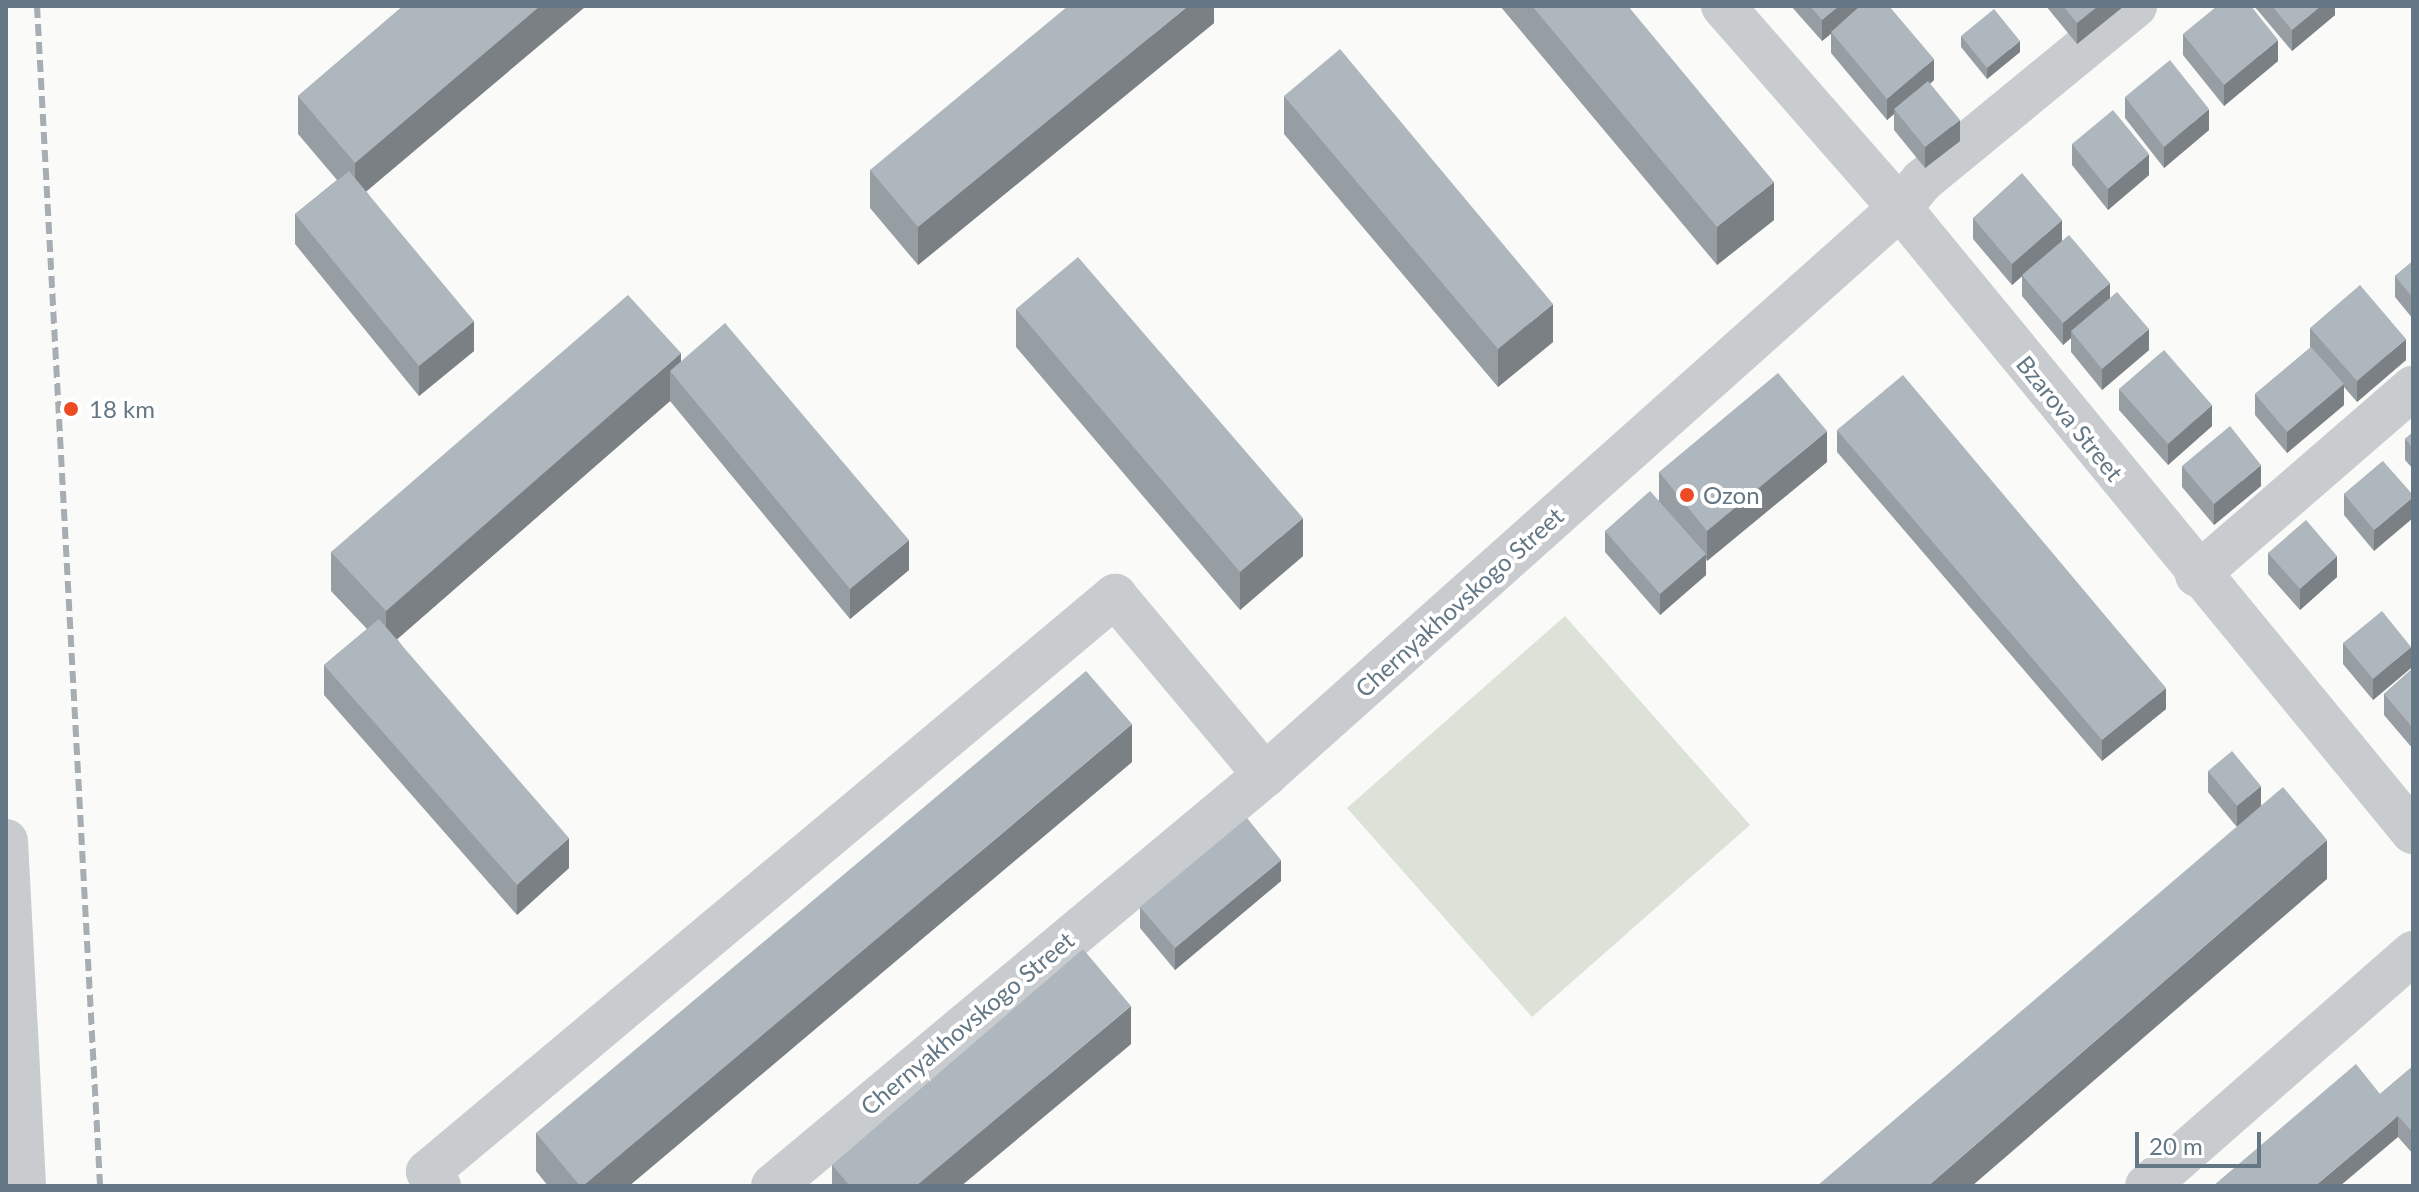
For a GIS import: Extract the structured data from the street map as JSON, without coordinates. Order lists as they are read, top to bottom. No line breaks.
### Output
{"streets":{"street":["Bzarova Street","Chernyakhovskogo Street"]},"crossings":[["Bzarova Street","Chernyakhovskogo Street"]],"places":["18 km","Ozon"],"scale_bar":"20 m"}
